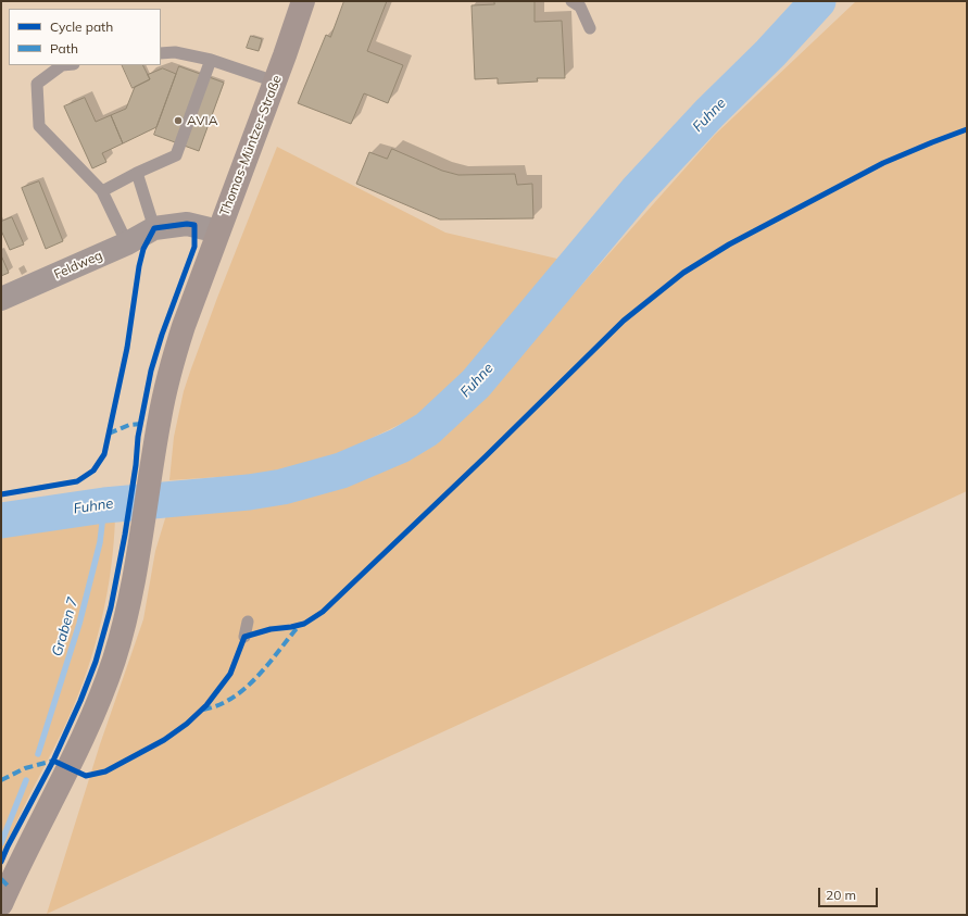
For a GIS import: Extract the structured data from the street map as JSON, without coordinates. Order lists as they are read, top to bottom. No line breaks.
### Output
{"streets":{"main road":["Thomas-Müntzer-Straße"],"street":["Feldweg"]},"water":["Fuhne","Graben 7"],"places":["AVIA"],"legend":["Cycle path","Path"],"scale_bar":"20 m"}
